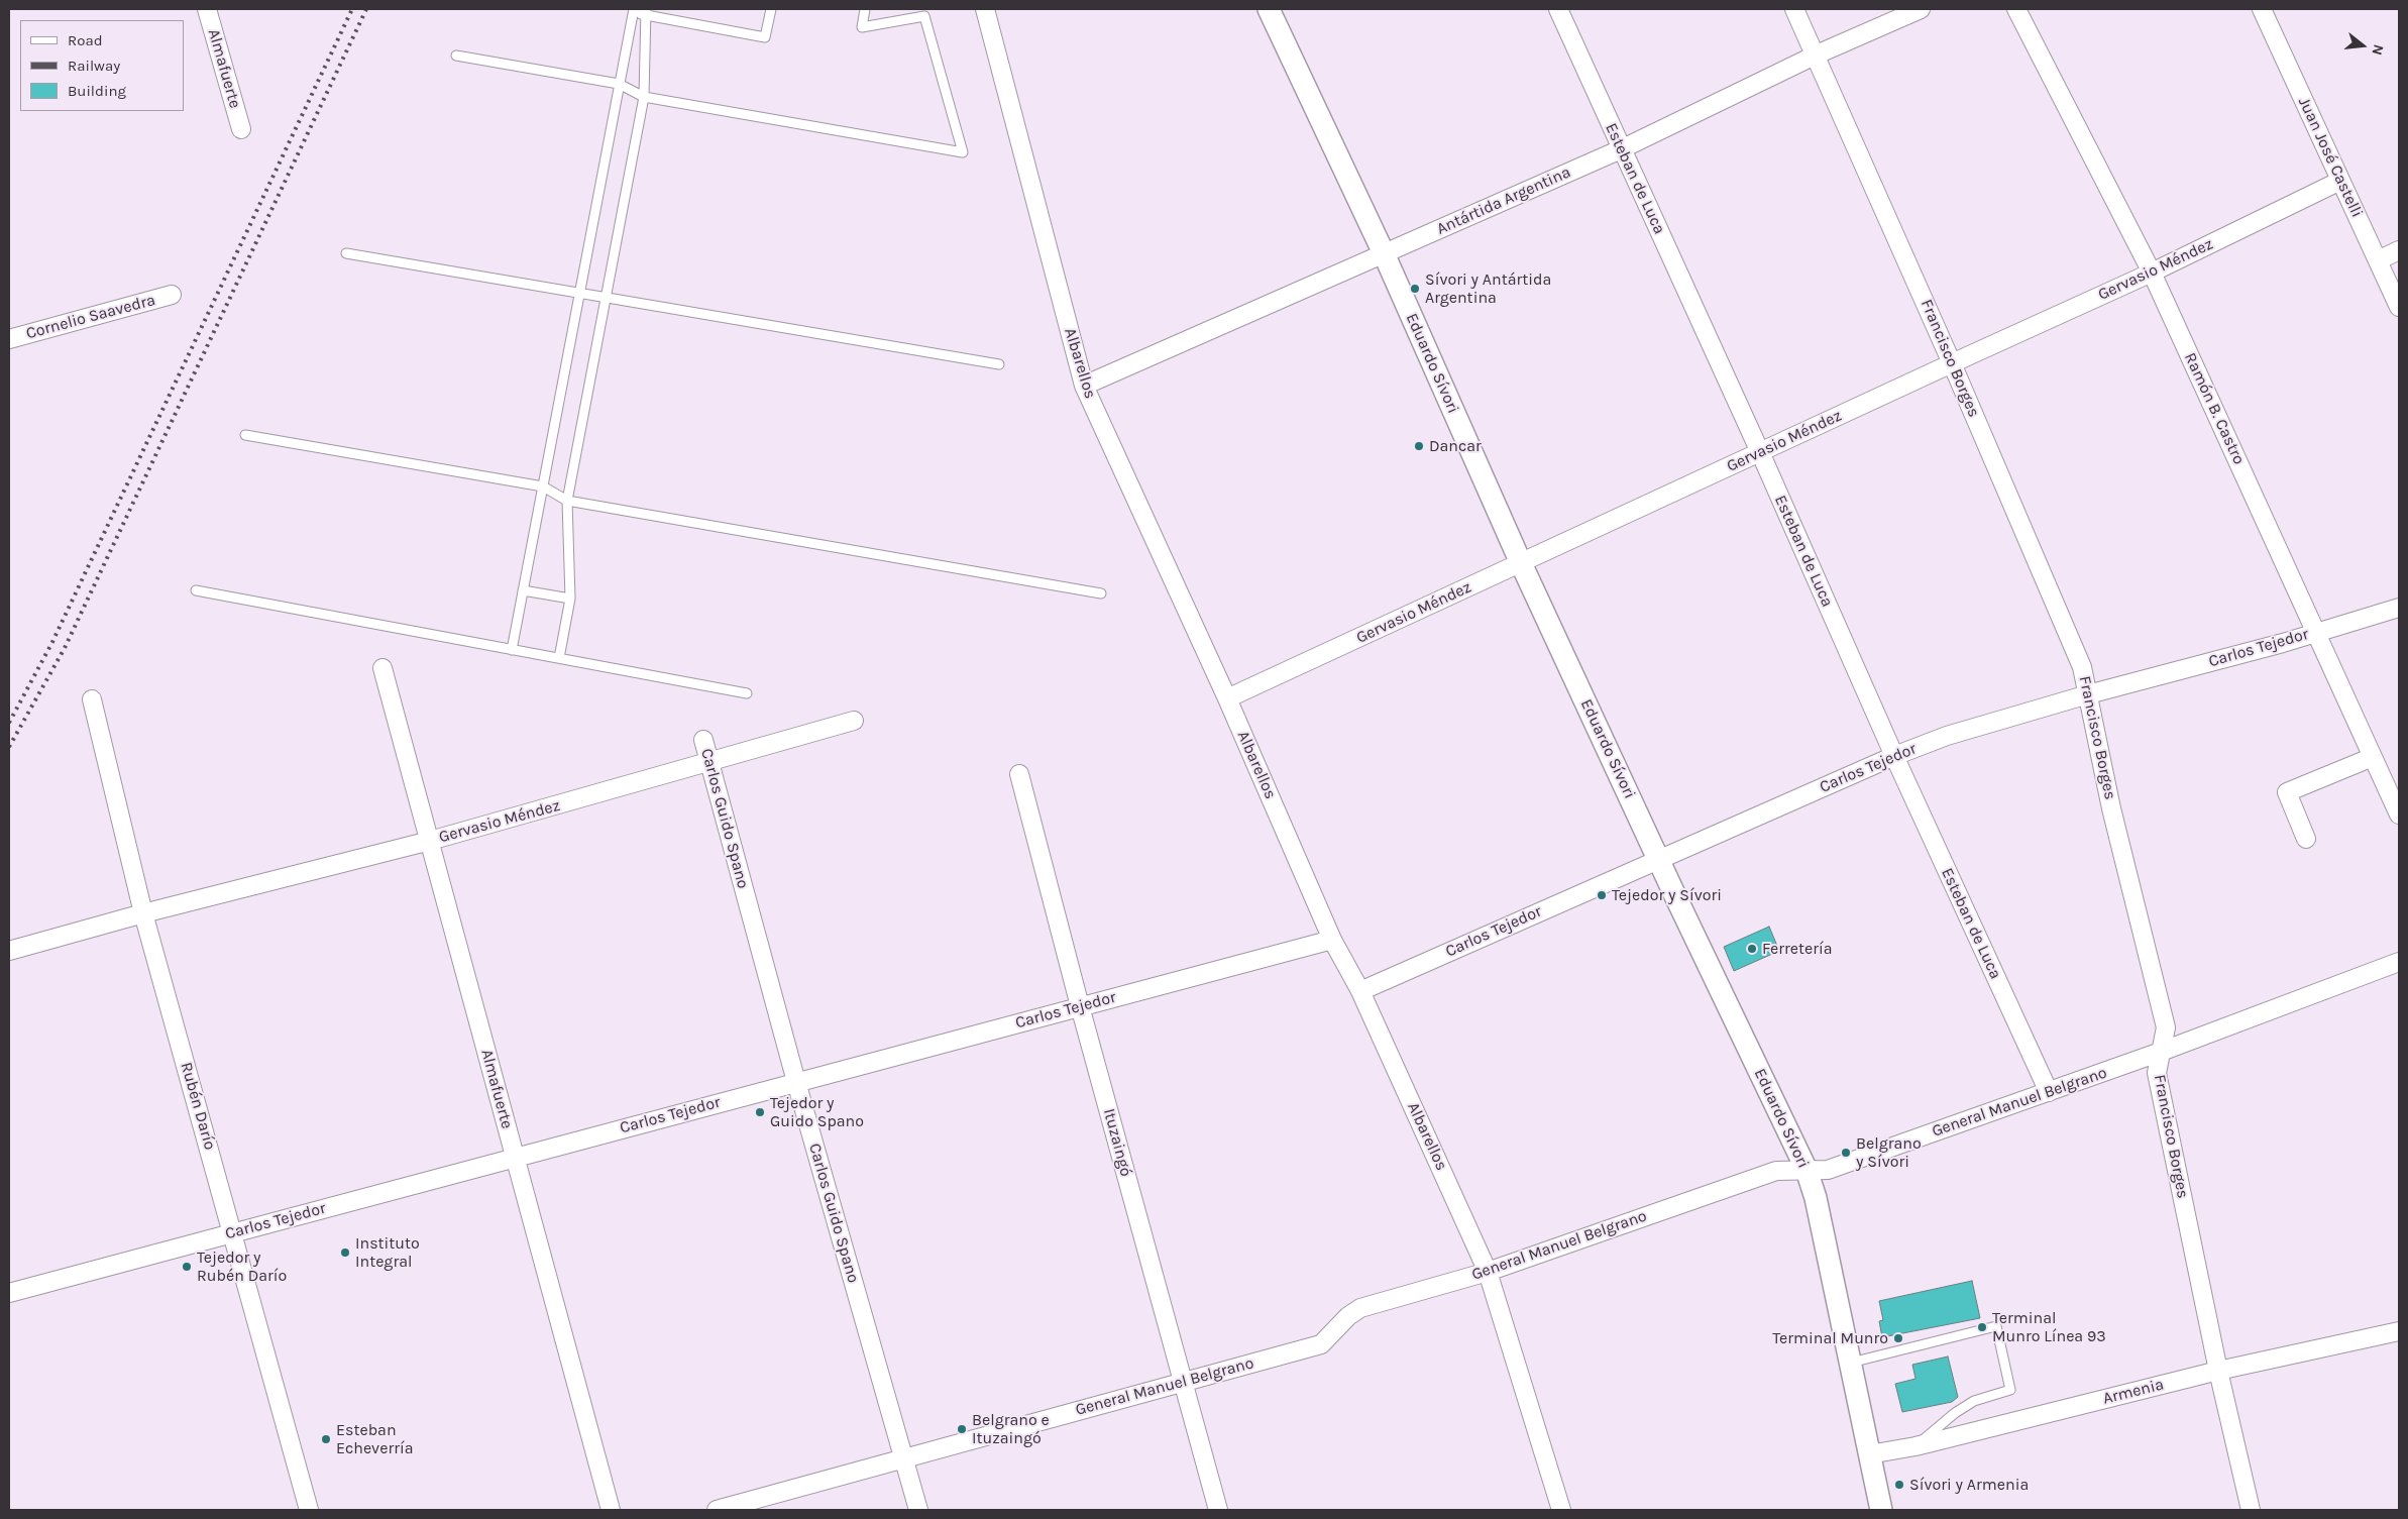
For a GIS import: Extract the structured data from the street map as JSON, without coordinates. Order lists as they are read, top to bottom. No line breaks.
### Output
{"streets":{"street":["Almafuerte","Juan José Castelli","Esteban de Luca","Antártida Argentina","Gervasio Méndez","Cornelio Saavedra","Francisco Borges","Albarellos","Eduardo Sívori","Ramón B. Castro","Carlos Tejedor","Carlos Guido Spano","General Manuel Belgrano","Rubén Darío","Ituzaingó","Armenia"]},"crossings":[["Almafuerte","Gervasio Méndez"],["Almafuerte","Carlos Tejedor"],["Juan José Castelli","Gervasio Méndez"],["Esteban de Luca","Antártida Argentina"],["Esteban de Luca","Gervasio Méndez"],["Esteban de Luca","Carlos Tejedor"],["Esteban de Luca","General Manuel Belgrano"],["Antártida Argentina","Francisco Borges"],["Antártida Argentina","Albarellos"],["Antártida Argentina","Eduardo Sívori"],["Gervasio Méndez","Francisco Borges"],["Gervasio Méndez","Albarellos"],["Gervasio Méndez","Eduardo Sívori"],["Gervasio Méndez","Ramón B. Castro"],["Gervasio Méndez","Carlos Guido Spano"],["Gervasio Méndez","Rubén Darío"],["Francisco Borges","Carlos Tejedor"],["Francisco Borges","General Manuel Belgrano"],["Francisco Borges","Armenia"],["Albarellos","Carlos Tejedor"],["Albarellos","General Manuel Belgrano"],["Eduardo Sívori","Carlos Tejedor"],["Eduardo Sívori","General Manuel Belgrano"],["Eduardo Sívori","Armenia"],["Ramón B. Castro","Carlos Tejedor"],["Carlos Tejedor","Carlos Guido Spano"],["Carlos Tejedor","Rubén Darío"],["Carlos Tejedor","Ituzaingó"],["Carlos Guido Spano","General Manuel Belgrano"],["General Manuel Belgrano","Ituzaingó"]],"places":["Sívori y Antártida Argentina","Dancar","Tejedor y Sívori","Ferretería","Tejedor y Guido Spano","Belgrano y Sívori","Instituto Integral","Tejedor y Rubén Darío","Terminal Munro Línea 93","Terminal Munro","Belgrano e Ituzaingó","Esteban Echeverría","Sívori y Armenia"],"legend":["Road","Railway","Building"],"north":"right"}
